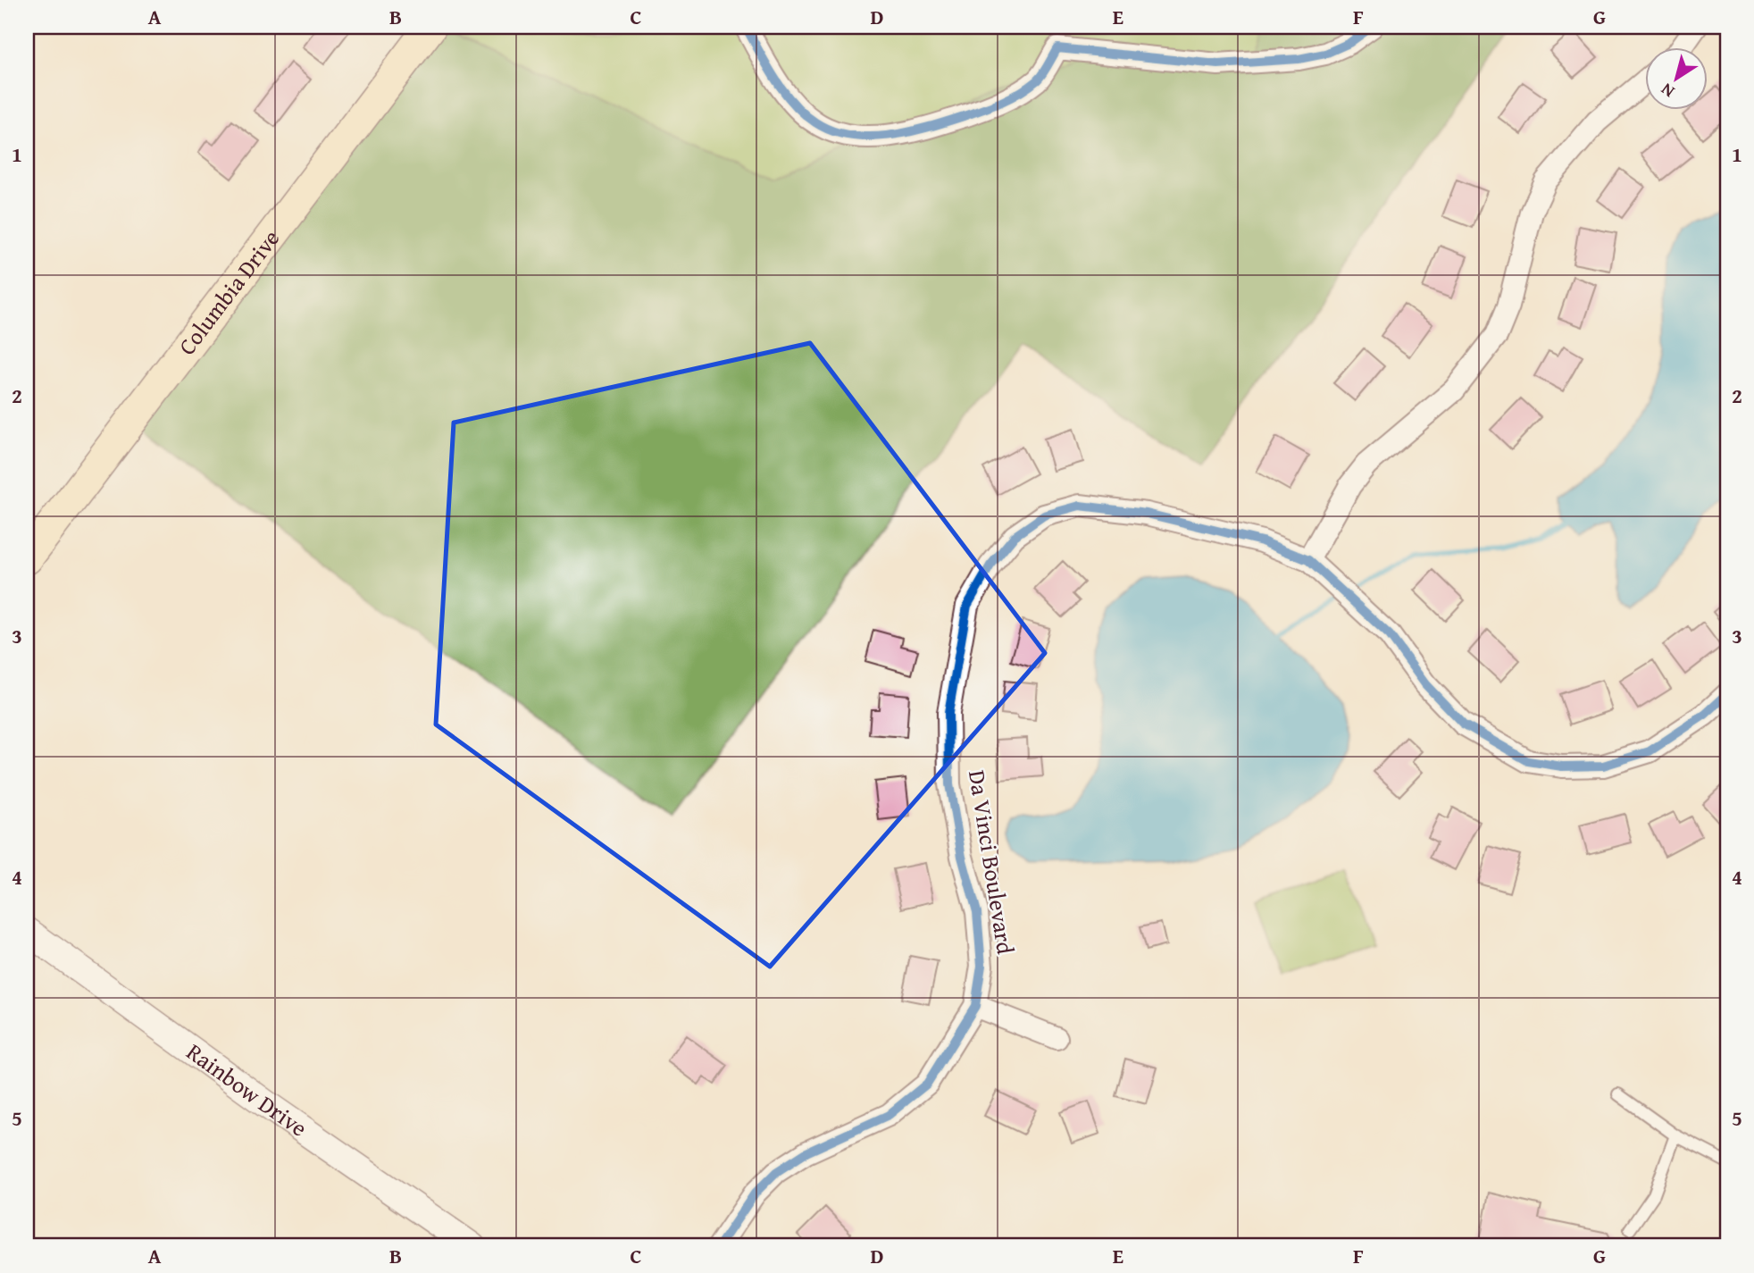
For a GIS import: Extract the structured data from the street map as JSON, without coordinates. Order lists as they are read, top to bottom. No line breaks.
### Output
{"streets":{"main road":["Columbia Drive"],"street":["Da Vinci Boulevard","Rainbow Drive"]},"north":"bottom left","grid":{"columns":["A","B","C","D","E","F","G"],"rows":["1","2","3","4","5"]}}
